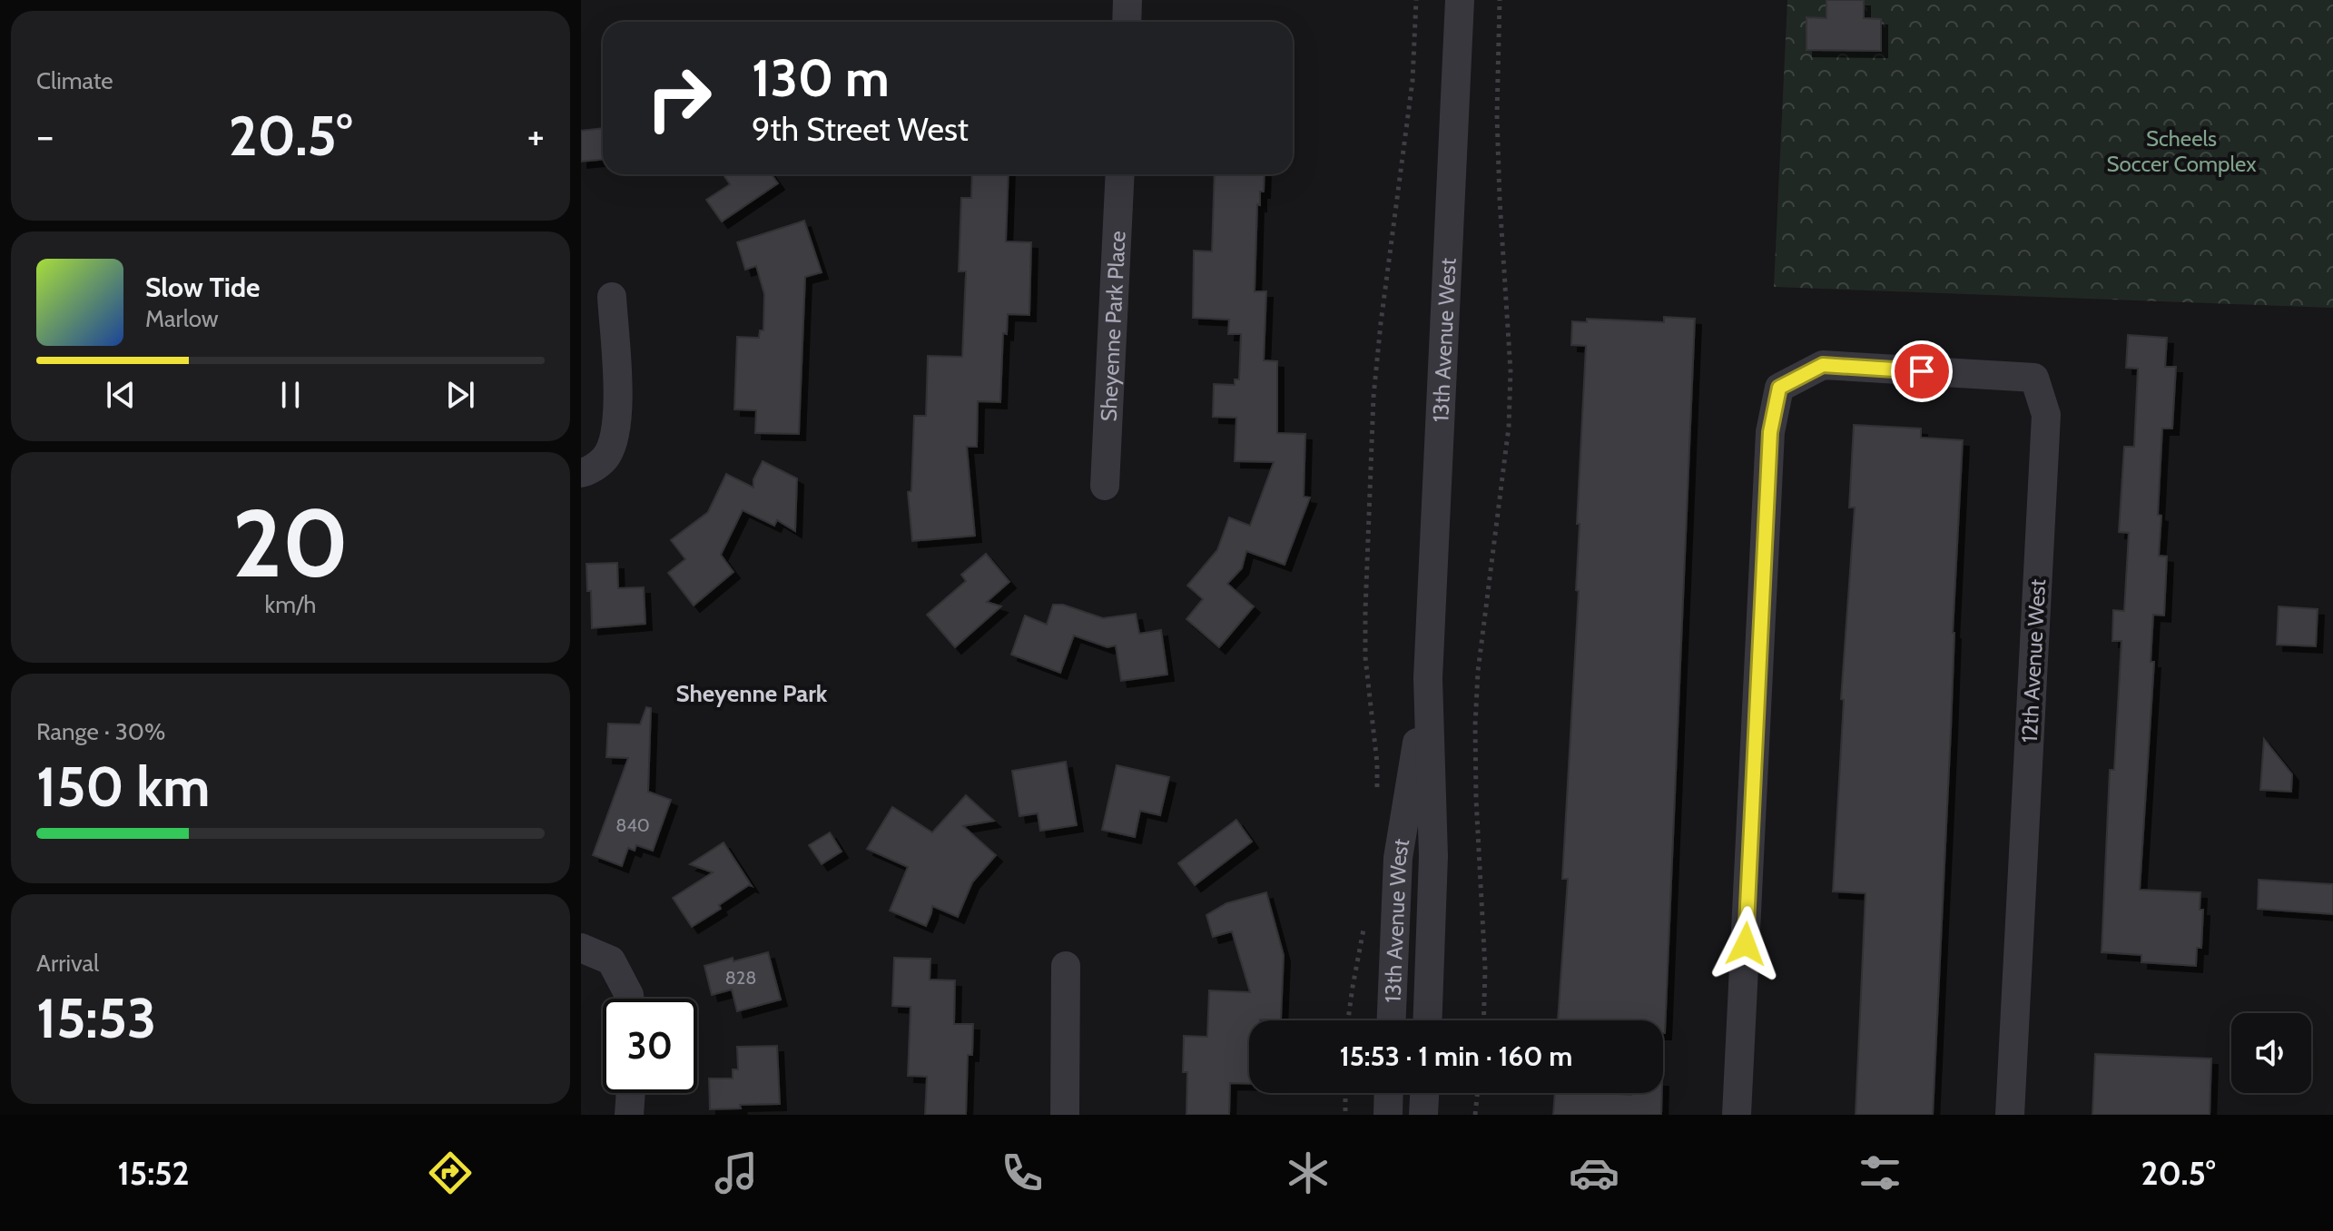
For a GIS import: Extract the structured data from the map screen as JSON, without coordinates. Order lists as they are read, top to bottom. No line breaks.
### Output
{"streets":{"street":["Sheyenne Park Place","13th Avenue West","12th Avenue West"]},"districts":["Sheyenne Park"],"parks":["Scheels Soccer Complex"],"house_numbers":["840","828"],"page":{"tile":["Climate",["20","km/h"],["Range · 30%","150 km"],["Arrival","15:53"]],"turn":["130 m","9th Street West"],"heat":["−","20.5°","+"],"song":["Slow Tide","Marlow"],"limit":"30","trip":"15:53 · 1 min · 160 m","tabs":["15:52","20.5°"]}}
